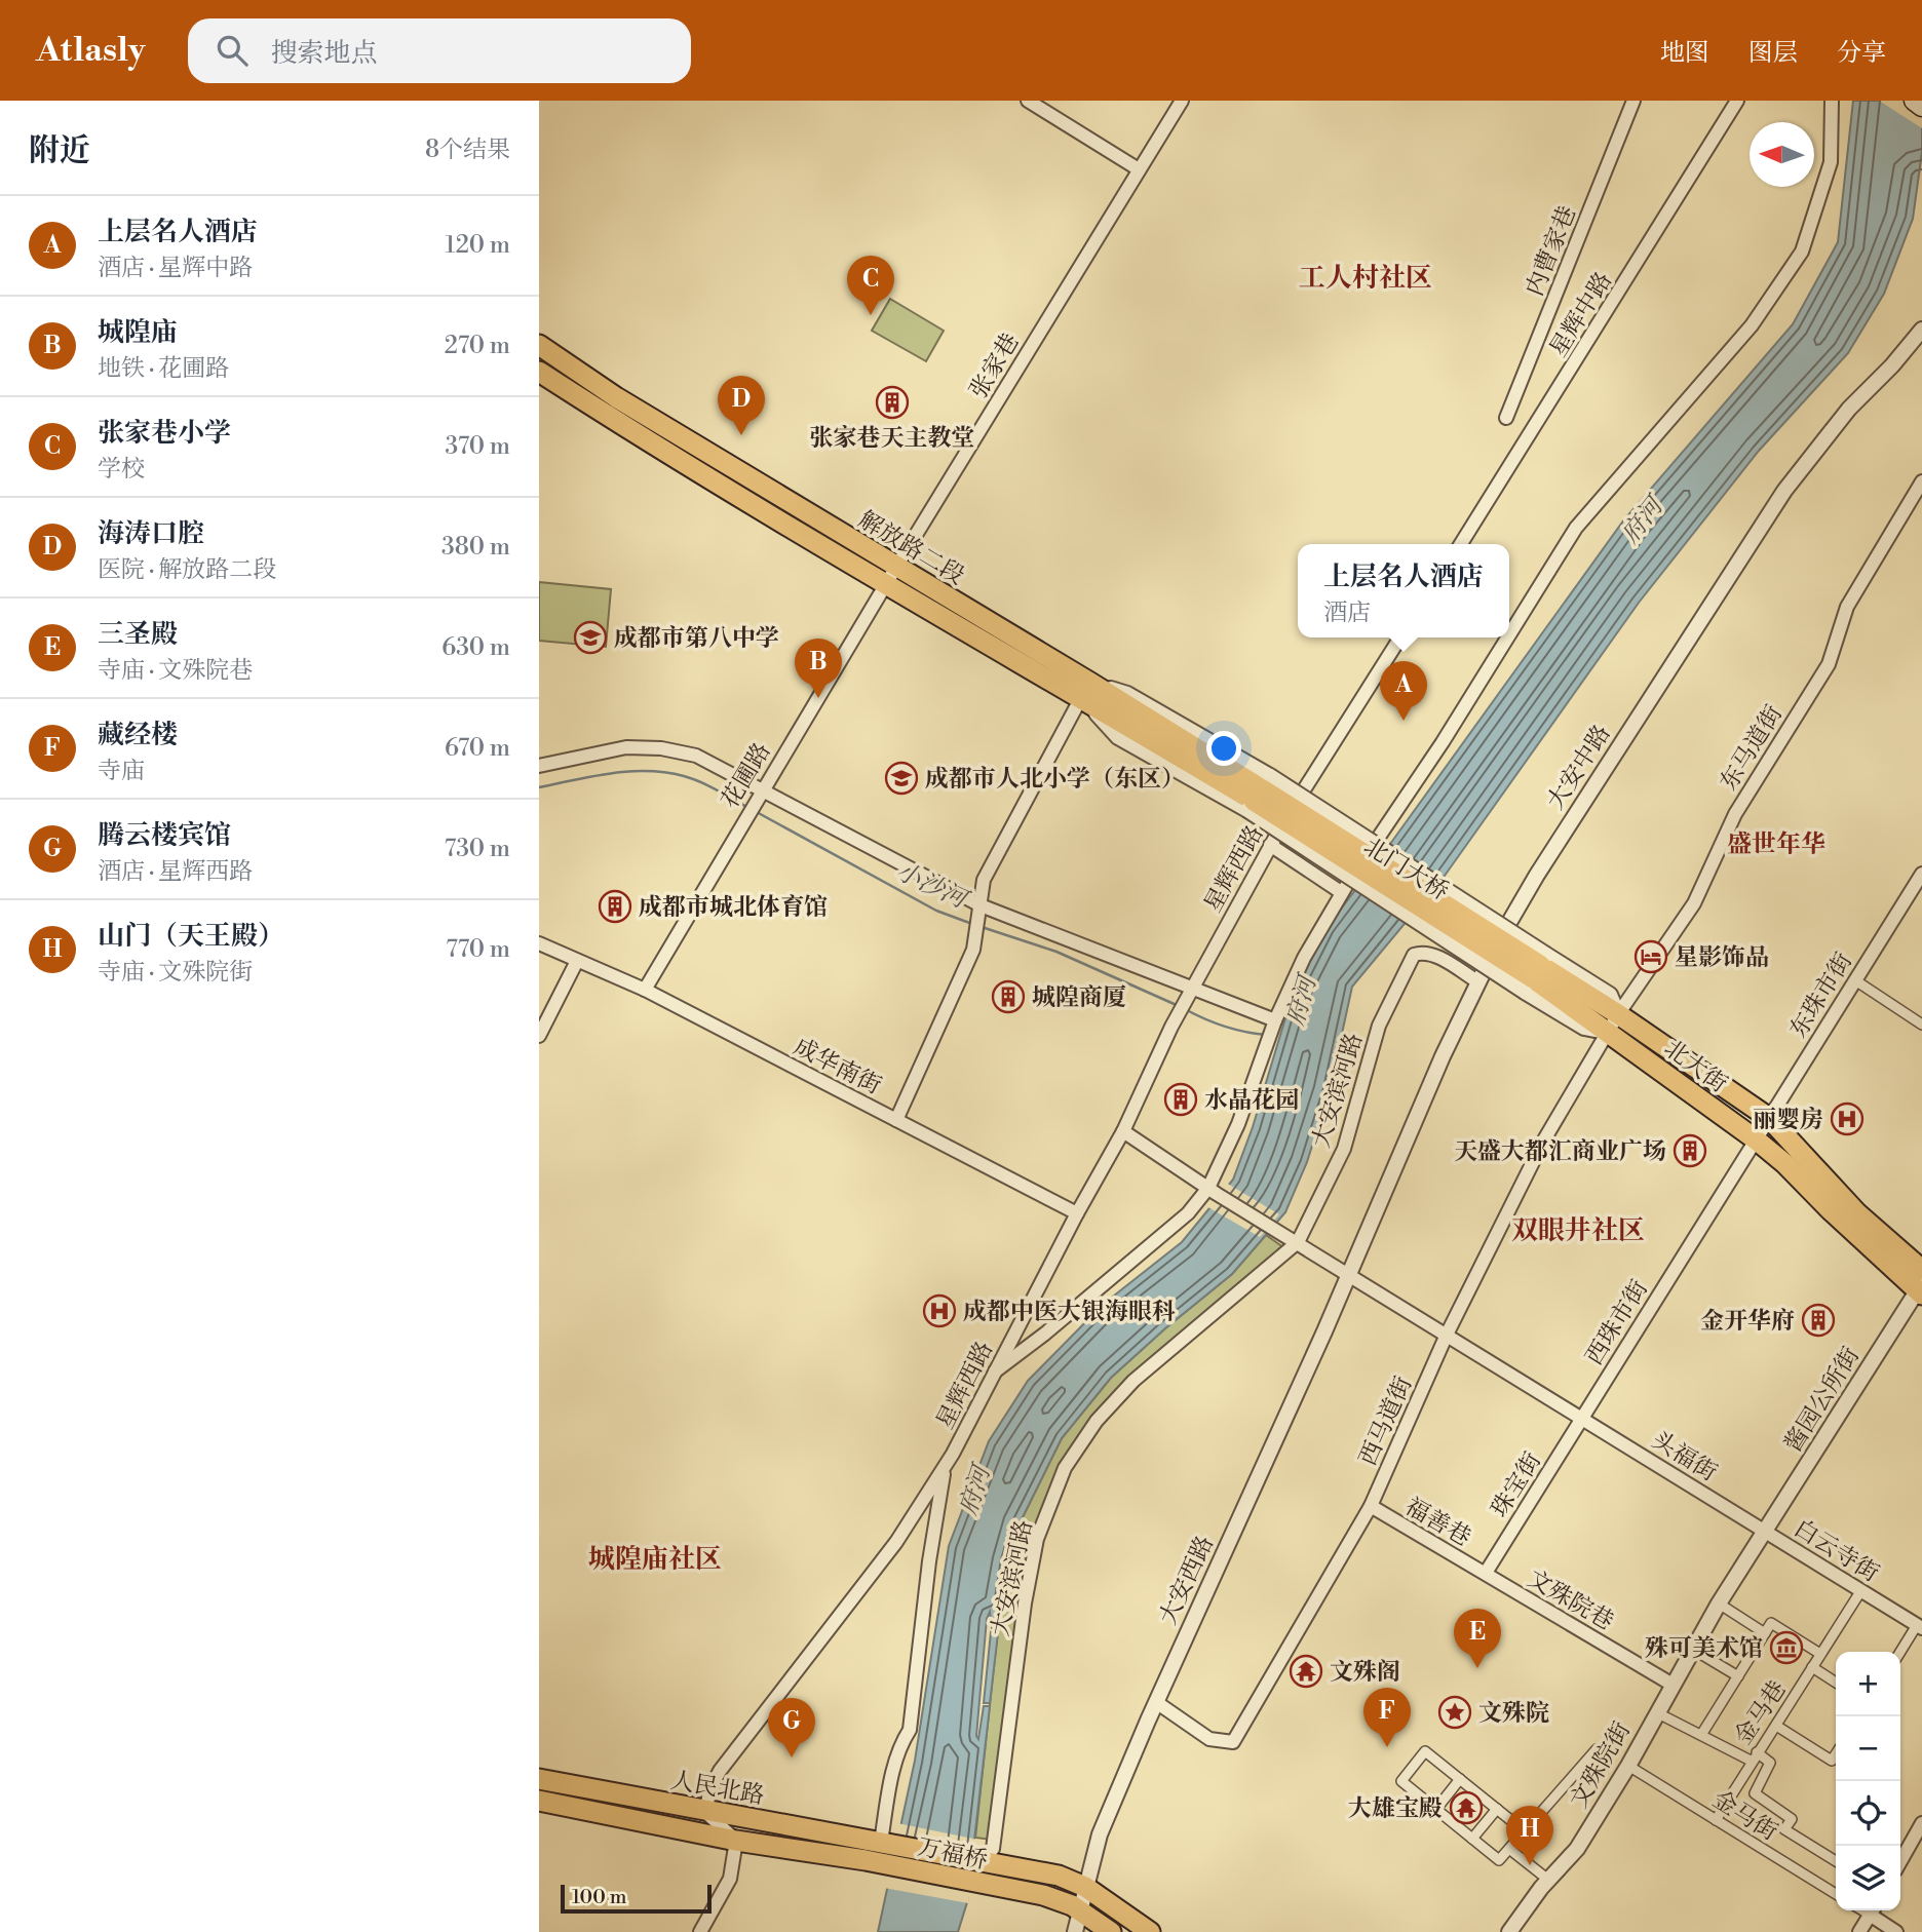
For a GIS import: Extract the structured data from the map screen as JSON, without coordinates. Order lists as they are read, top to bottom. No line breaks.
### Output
{"streets":{"main road":["解放路二段","北门大桥","北大街","人民北路","万福桥"],"street":["内曹家巷","星辉中路","张家巷","东马道街","大安中路","花圃路","星辉西路","东珠市街","成华南街","大安滨河路","西珠市街","酱园公所街","西马道街","头福街","珠宝街","福善巷","白云寺街","大安西路","文殊院巷","金马巷","文殊院街","金马街"]},"crossings":[["张家巷","解放路二段"],["张家巷","花圃路"],["解放路二段","花圃路"],["解放路二段","北门大桥"],["东马道街","北大街"],["东马道街","西马道街"],["大安中路","大安滨河路"],["大安中路","头福街"],["大安中路","大安西路"],["花圃路","成华南街"],["星辉西路","成华南街"],["星辉西路","头福街"],["星辉西路","人民北路"],["北门大桥","北大街"],["东珠市街","北大街"],["东珠市街","西珠市街"],["北大街","西珠市街"],["北大街","酱园公所街"],["北大街","西马道街"],["大安滨河路","头福街"],["西珠市街","头福街"],["西珠市街","珠宝街"],["酱园公所街","头福街"],["酱园公所街","白云寺街"],["酱园公所街","文殊院街"],["西马道街","头福街"],["西马道街","福善巷"],["西马道街","大安西路"],["头福街","珠宝街"],["头福街","白云寺街"],["头福街","大安西路"],["珠宝街","福善巷"],["珠宝街","文殊院巷"],["福善巷","文殊院巷"],["白云寺街","金马巷"],["大安西路","万福桥"],["文殊院巷","文殊院街"],["金马巷","金马街"],["文殊院街","金马街"],["人民北路","万福桥"]],"districts":["工人村社区","盛世年华","双眼井社区","城隍庙社区"],"water":["府河","小沙河"],"places":{"building":["张家巷天主教堂","成都市城北体育馆","城隍商厦","水晶花园","天盛大都汇商业广场","金开华府"],"school or university":["成都市第八中学","成都市人北小学（东区）"],"hotel":["星影饰品"],"hospital":["丽婴房","成都中医大银海眼科"],"museum":["殊可美术馆"],"temple":["文殊阁","大雄宝殿"],"place":["文殊院"]},"scale_bar":"100 m","north":"left","page":{"header":"Atlasly","search":"搜索地点","nav":["地图","图层","分享"],"heading":["附近","8个结果"],"list":[{"mark":"A","name":"上层名人酒店","note":"酒店 · 星辉中路","value":"120 m"},{"mark":"B","name":"城隍庙","note":"地铁 · 花圃路","value":"270 m"},{"mark":"C","name":"张家巷小学","note":"学校","value":"370 m"},{"mark":"D","name":"海涛口腔","note":"医院 · 解放路二段","value":"380 m"},{"mark":"E","name":"三圣殿","note":"寺庙 · 文殊院巷","value":"630 m"},{"mark":"F","name":"藏经楼","note":"寺庙","value":"670 m"},{"mark":"G","name":"腾云楼宾馆","note":"酒店 · 星辉西路","value":"730 m"},{"mark":"H","name":"山门（天王殿）","note":"寺庙 · 文殊院街","value":"770 m"}],"pins":["C","D","B","A","E","F","G","H"],"popup":["上层名人酒店","酒店"],"map_buttons":["+","−"],"scale":"100 m"}}
